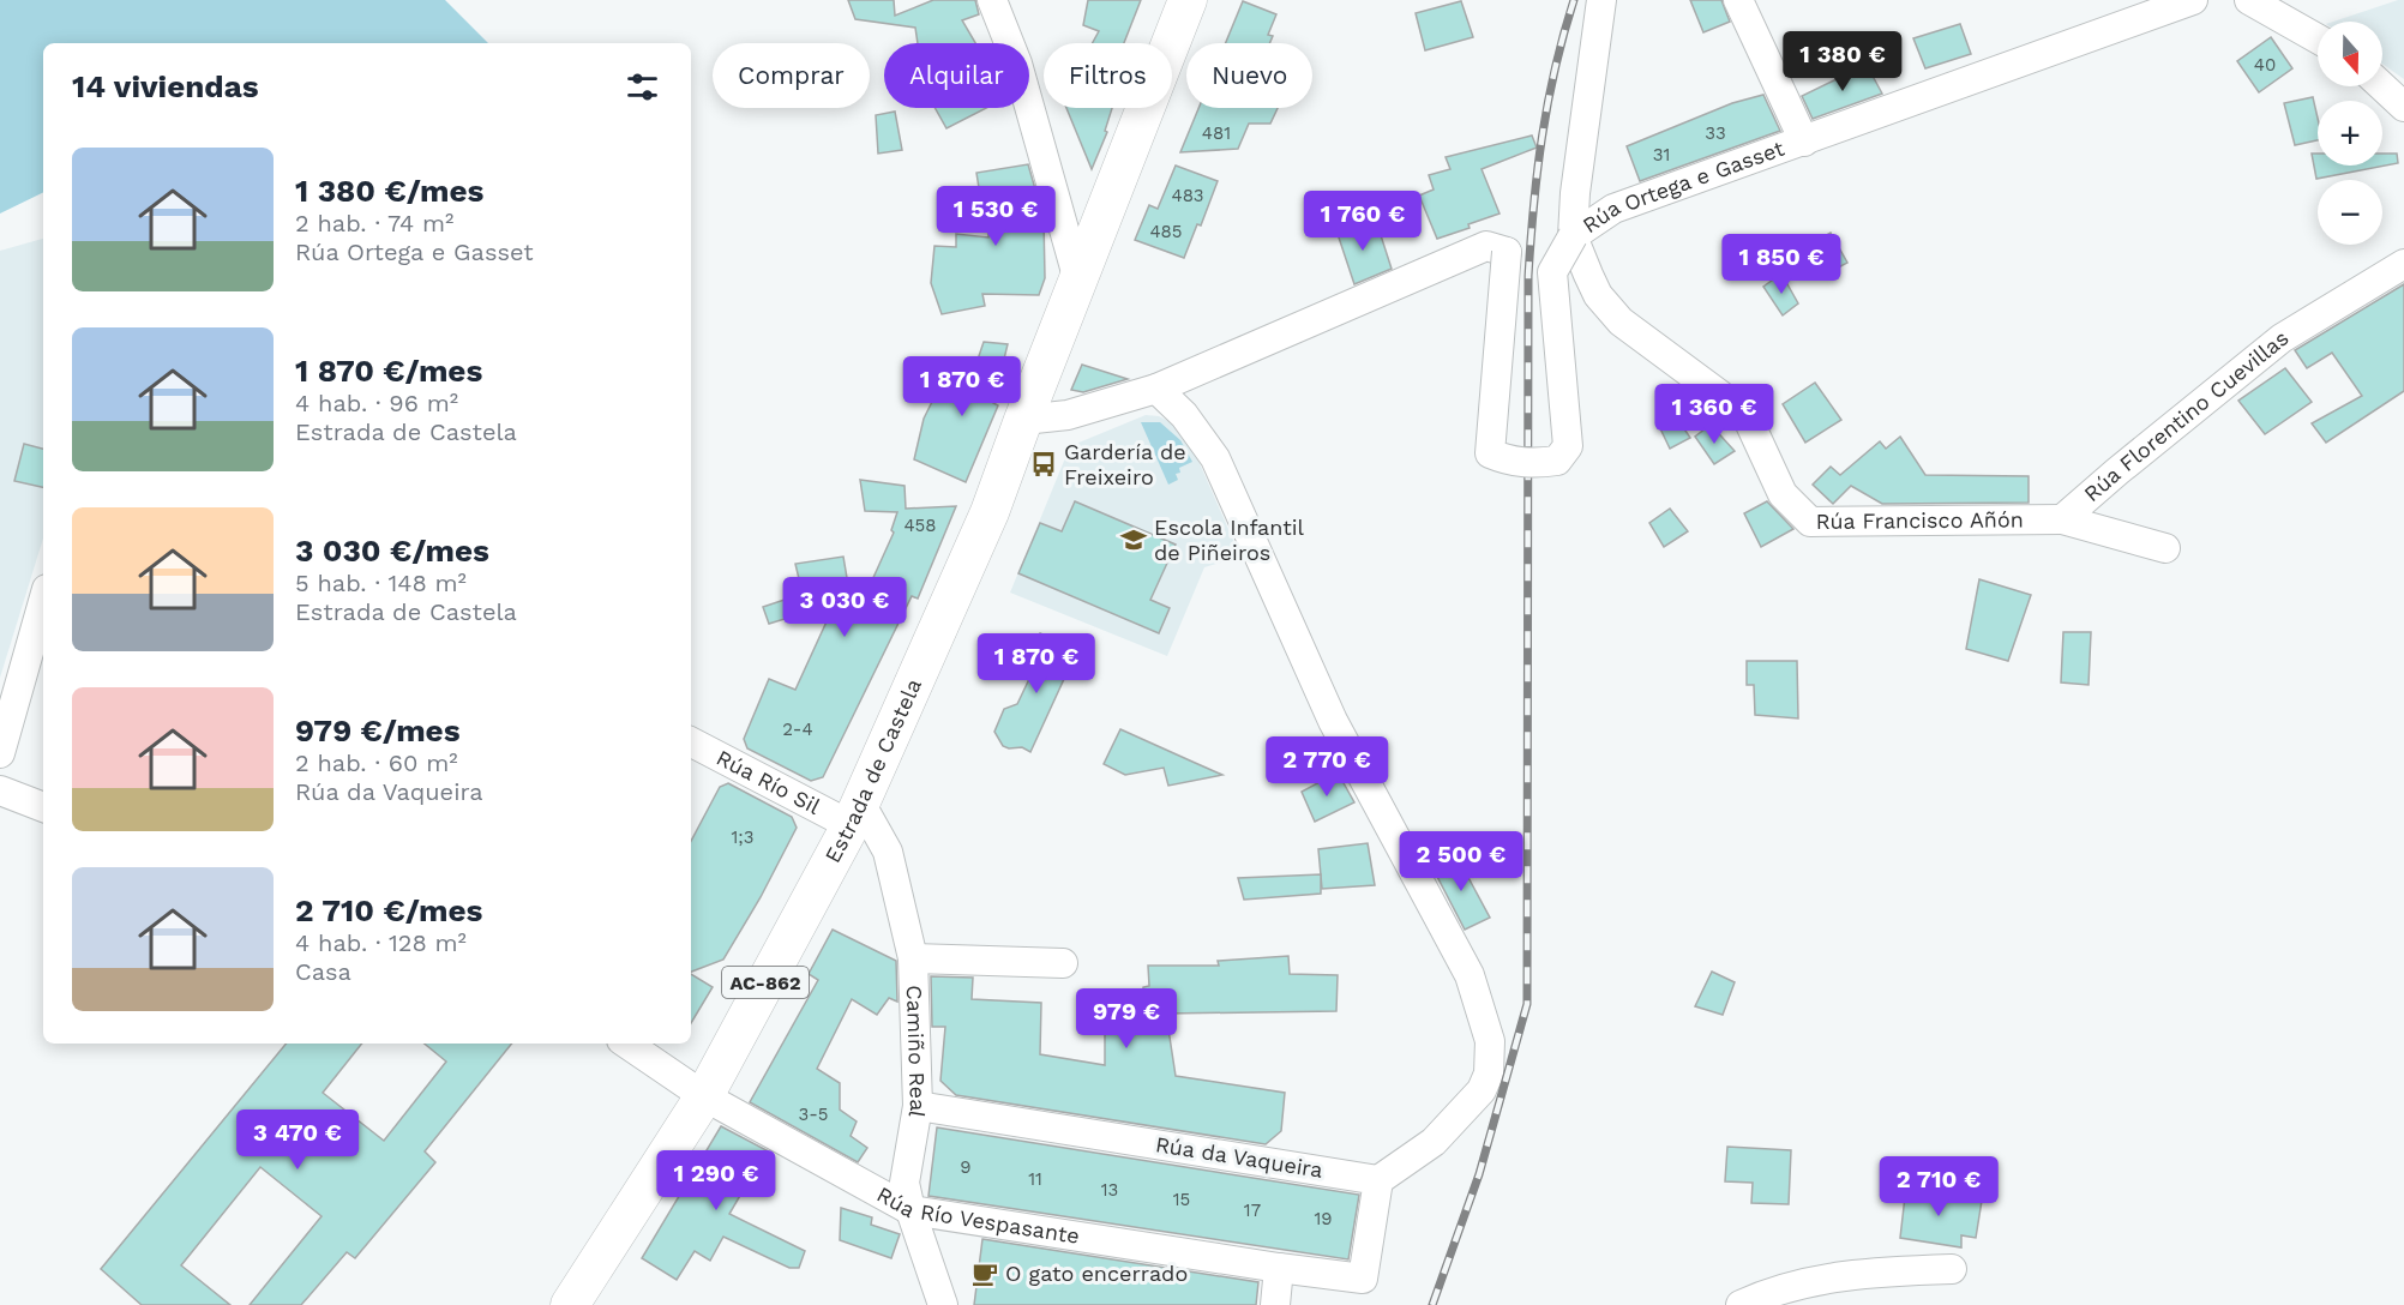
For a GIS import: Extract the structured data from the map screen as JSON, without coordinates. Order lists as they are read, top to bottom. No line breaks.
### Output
{"streets":{"main road":["Estrada de Castela","AC-862"],"street":["Rúa Ortega e Gasset","Rúa Florentino Cuevillas","Rúa Francisco Añón","Rúa Río Sil","Camiño Real","Rúa da Vaqueira","Rúa Río Vespasante"]},"crossings":[["Rúa Ortega e Gasset","Rúa Francisco Añón"],["Rúa Ortega e Gasset","Estrada de Castela"],["Rúa Florentino Cuevillas","Rúa Francisco Añón"],["Estrada de Castela","Rúa Río Sil"],["Estrada de Castela","Camiño Real"],["Estrada de Castela","Rúa Río Vespasante"],["Rúa Río Sil","Camiño Real"],["Camiño Real","Rúa da Vaqueira"],["Camiño Real","Rúa Río Vespasante"]],"places":{"bus stop":["Gardería de Freixeiro"],"school or university":["Escola Infantil de Piñeiros"],"cafe":["O gato encerrado"]},"house_numbers":["40","481","33","31","483","485","458","2-4","1;3","3-5","9","11","13","15","17","19"],"north":"bottom","page":{"map_buttons":["+","−"],"price":["1 380 €","1 530 €","1 760 €","1 850 €","1 870 €","1 360 €","3 030 €","1 870 €","2 770 €","2 500 €","979 €","3 470 €","1 290 €","2 710 €"],"chip":["Comprar","Alquilar","Filtros","Nuevo"],"heading":"14 viviendas","list":[{"name":"1 380 €/mes","note":"2 hab. · 74 m² · Rúa Ortega e Gasset"},{"name":"1 870 €/mes","note":"4 hab. · 96 m² · Estrada de Castela"},{"name":"3 030 €/mes","note":"5 hab. · 148 m² · Estrada de Castela"},{"name":"979 €/mes","note":"2 hab. · 60 m² · Rúa da Vaqueira"},{"name":"2 710 €/mes","note":"4 hab. · 128 m² · Casa"}]}}
